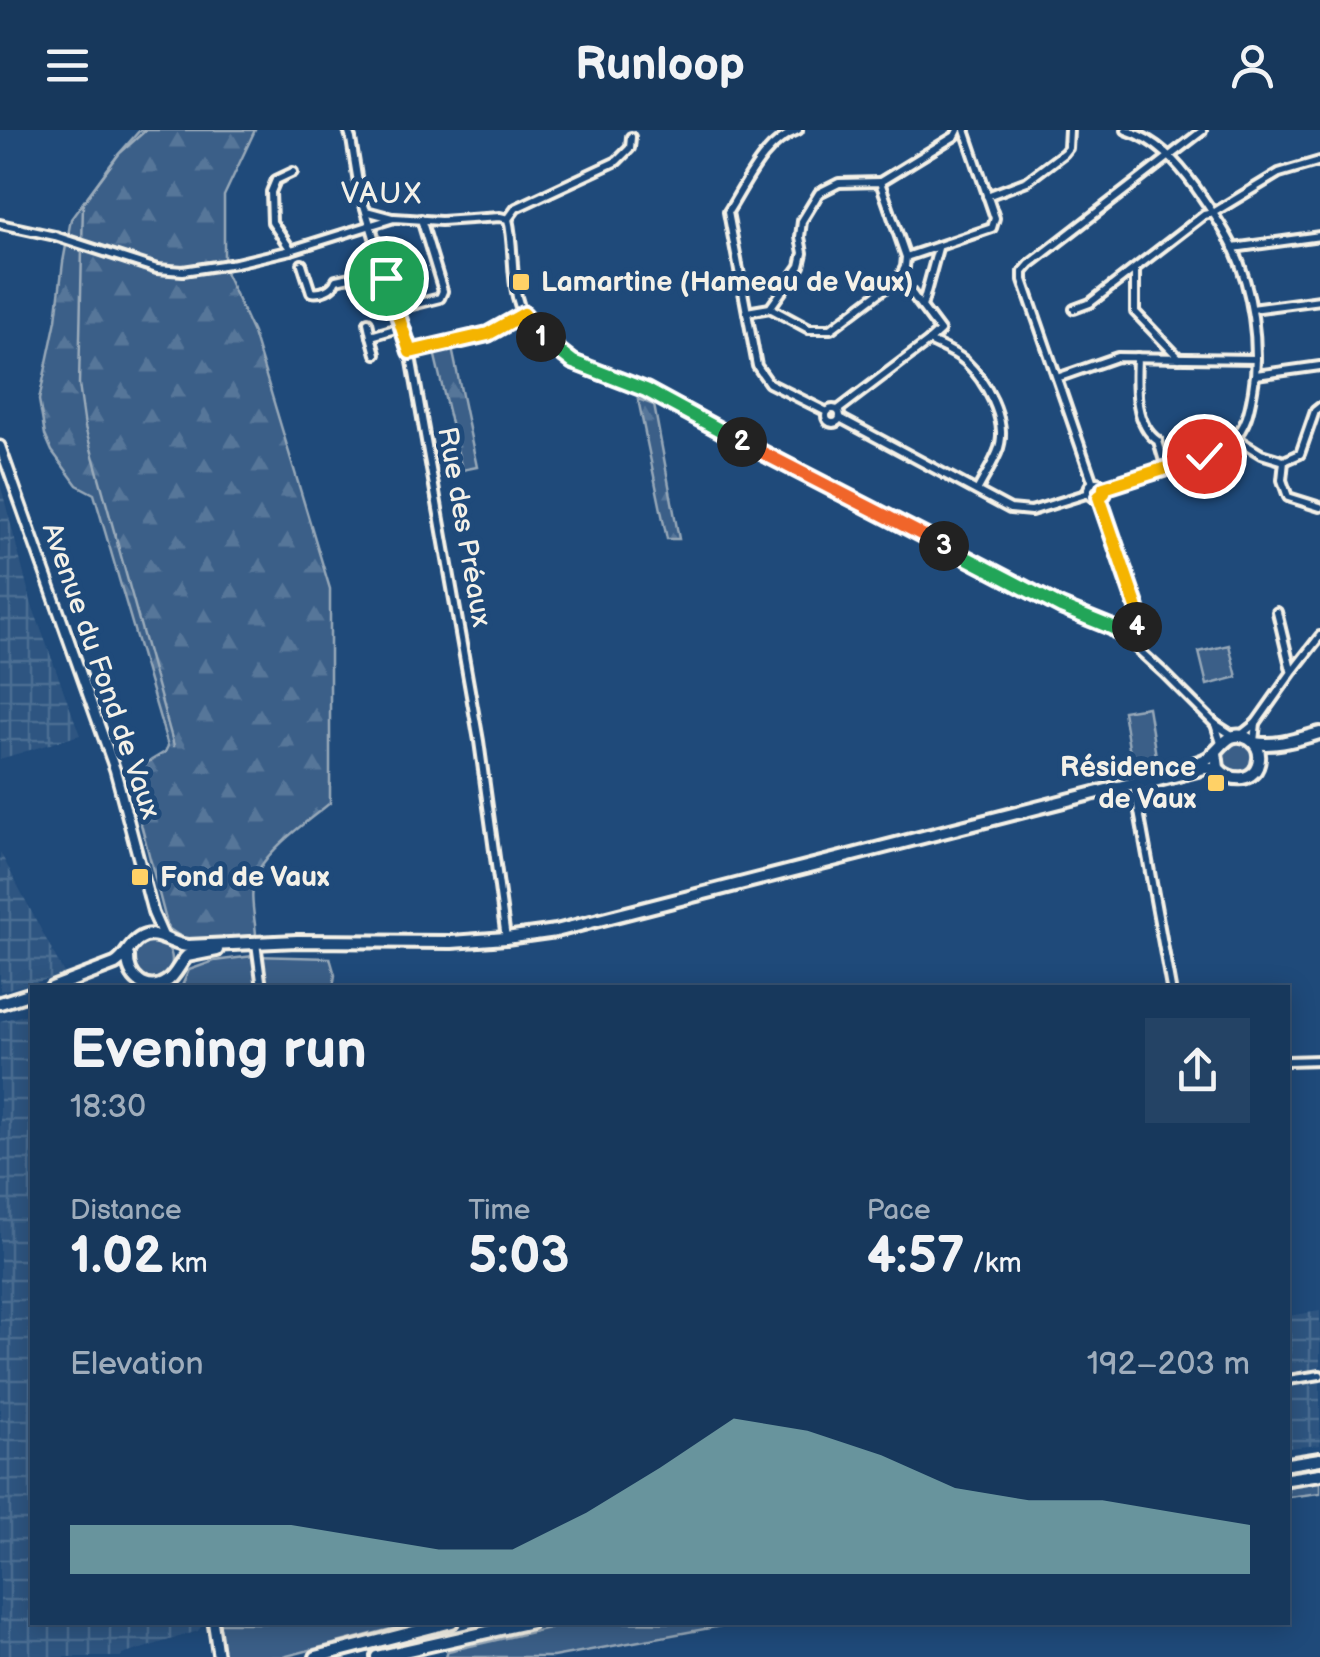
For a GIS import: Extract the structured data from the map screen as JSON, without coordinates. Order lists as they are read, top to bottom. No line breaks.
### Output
{"streets":{"street":["Rue des Préaux","Avenue du Fond de Vaux"]},"districts":["VAUX"],"places":{"transit":["Lamartine (Hameau de Vaux)","Résidence de Vaux","Fond de Vaux"]},"page":{"header":"Runloop","pins":["1","2","3","4"],"heading":["Evening run","18:30"],"stats":[["Distance","1.02 km"],["Time","5:03"],["Pace","4:57 /km"]],"chart":["Elevation","192–203 m"]}}
